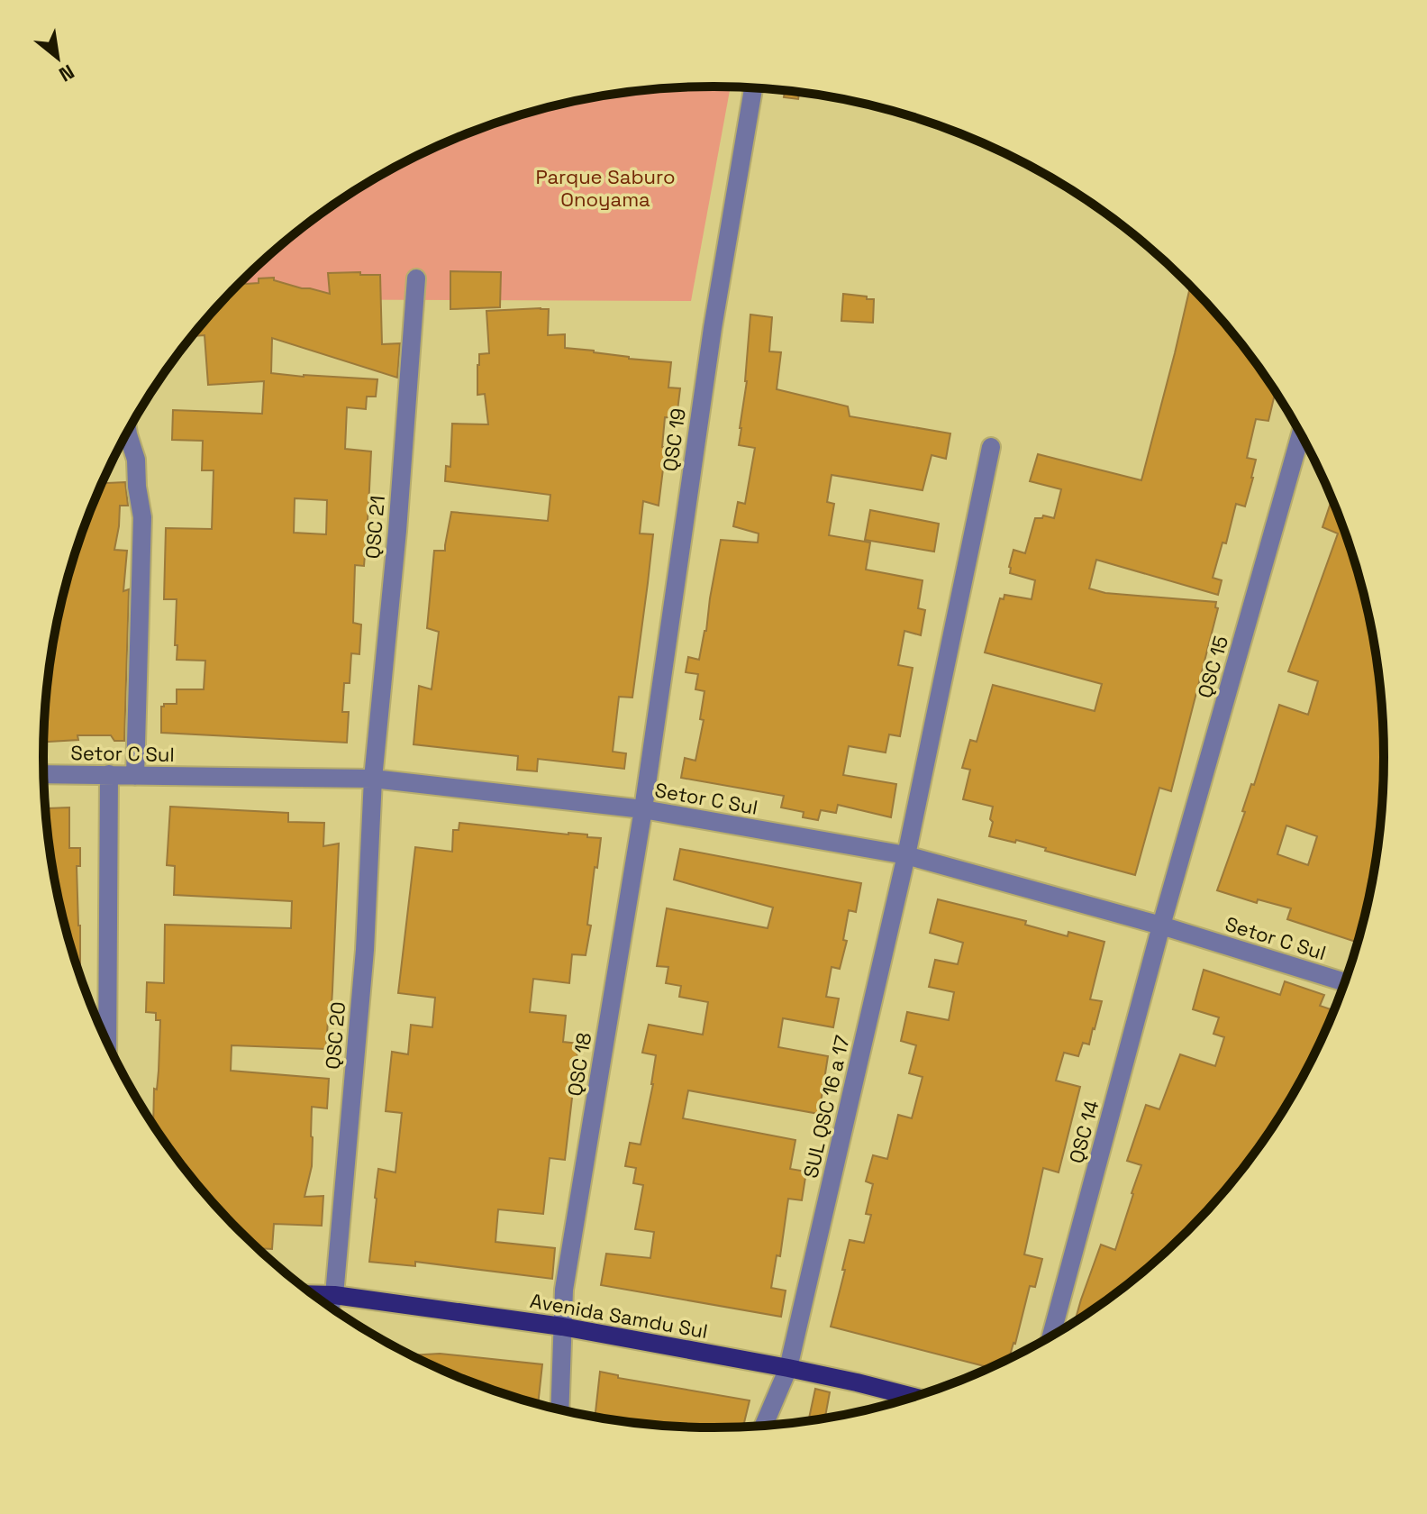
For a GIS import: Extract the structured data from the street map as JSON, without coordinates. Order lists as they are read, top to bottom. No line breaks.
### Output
{"streets":{"main road":["Avenida Samdu Sul"],"street":["QSC 19","QSC 21","QSC 15","Setor C Sul","QSC 20","QSC 18","SUL QSC 16 a 17","QSC 14"]},"crossings":[["QSC 19","Setor C Sul"],["QSC 19","QSC 18"],["QSC 21","Setor C Sul"],["QSC 21","QSC 20"],["QSC 15","Setor C Sul"],["QSC 15","QSC 14"],["Setor C Sul","QSC 20"],["Setor C Sul","QSC 18"],["Setor C Sul","SUL QSC 16 a 17"],["Setor C Sul","QSC 14"],["QSC 20","Avenida Samdu Sul"],["QSC 18","Avenida Samdu Sul"],["SUL QSC 16 a 17","Avenida Samdu Sul"]],"parks":["Parque Saburo Onoyama"],"north":"bottom right"}
